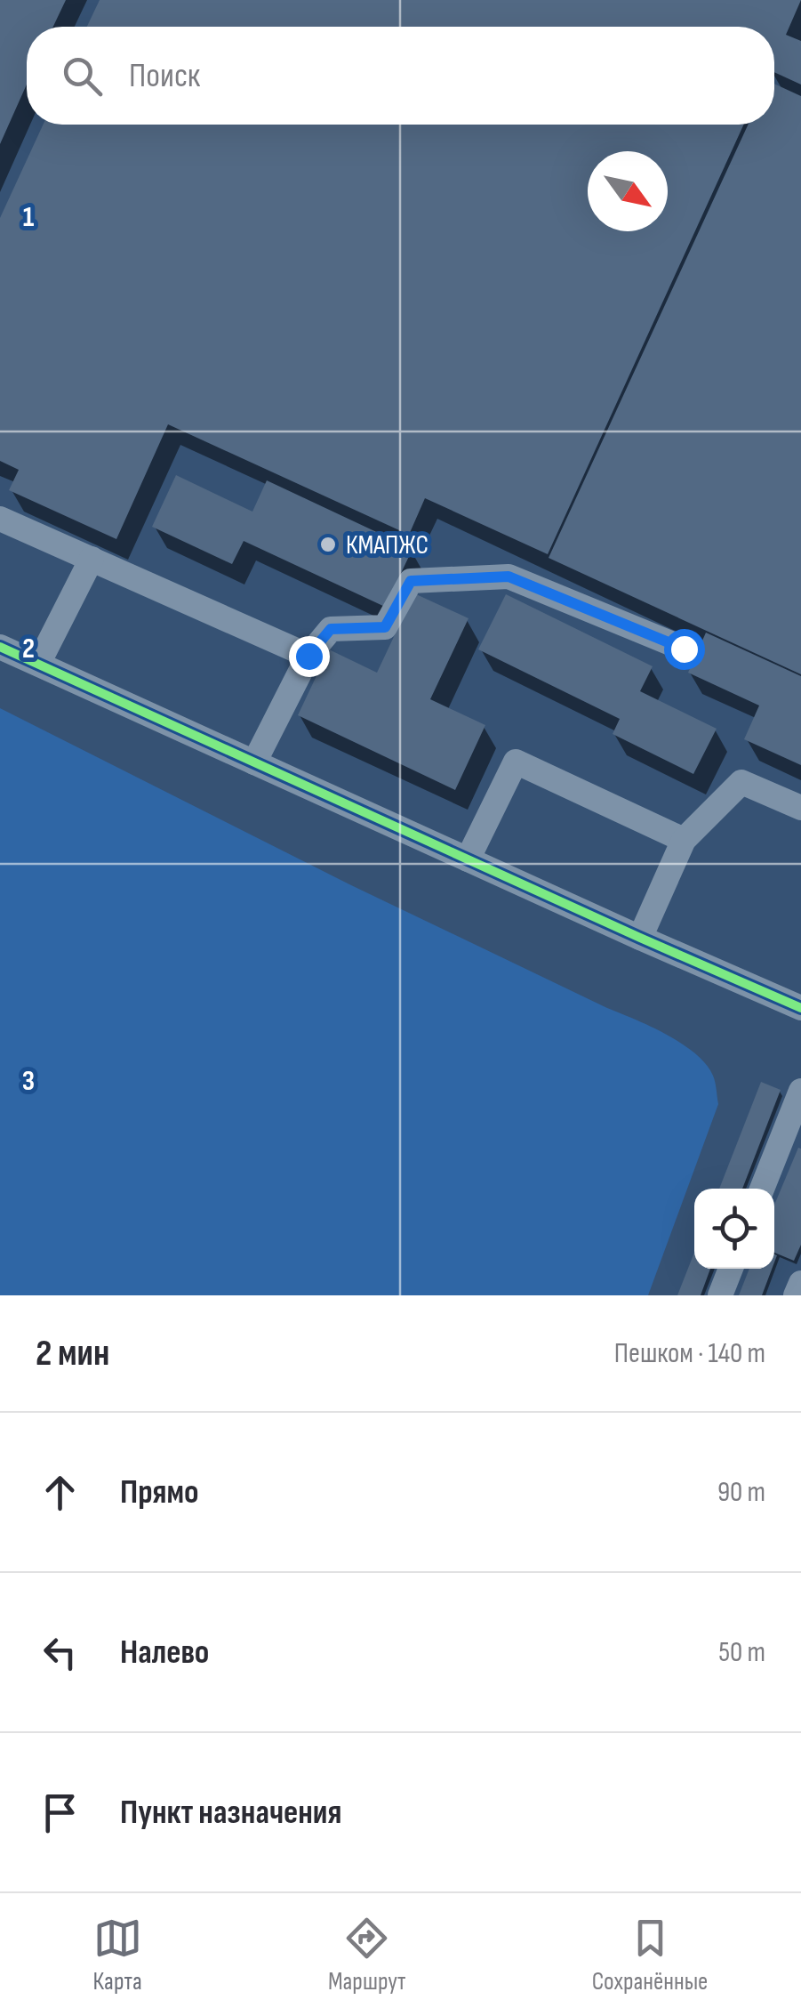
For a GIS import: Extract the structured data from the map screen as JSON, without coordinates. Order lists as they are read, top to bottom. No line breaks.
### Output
{"places":["КМАПЖС"],"north":"bottom right","page":{"search":"Поиск","heading":["2 мин","Пешком · 140 m"],"list":[["Прямо","90 m"],["Налево","50 m"],"Пункт назначения"],"nav":["Карта","Маршрут","Сохранённые"]},"grid":{"rows":["1","2","3"]}}
